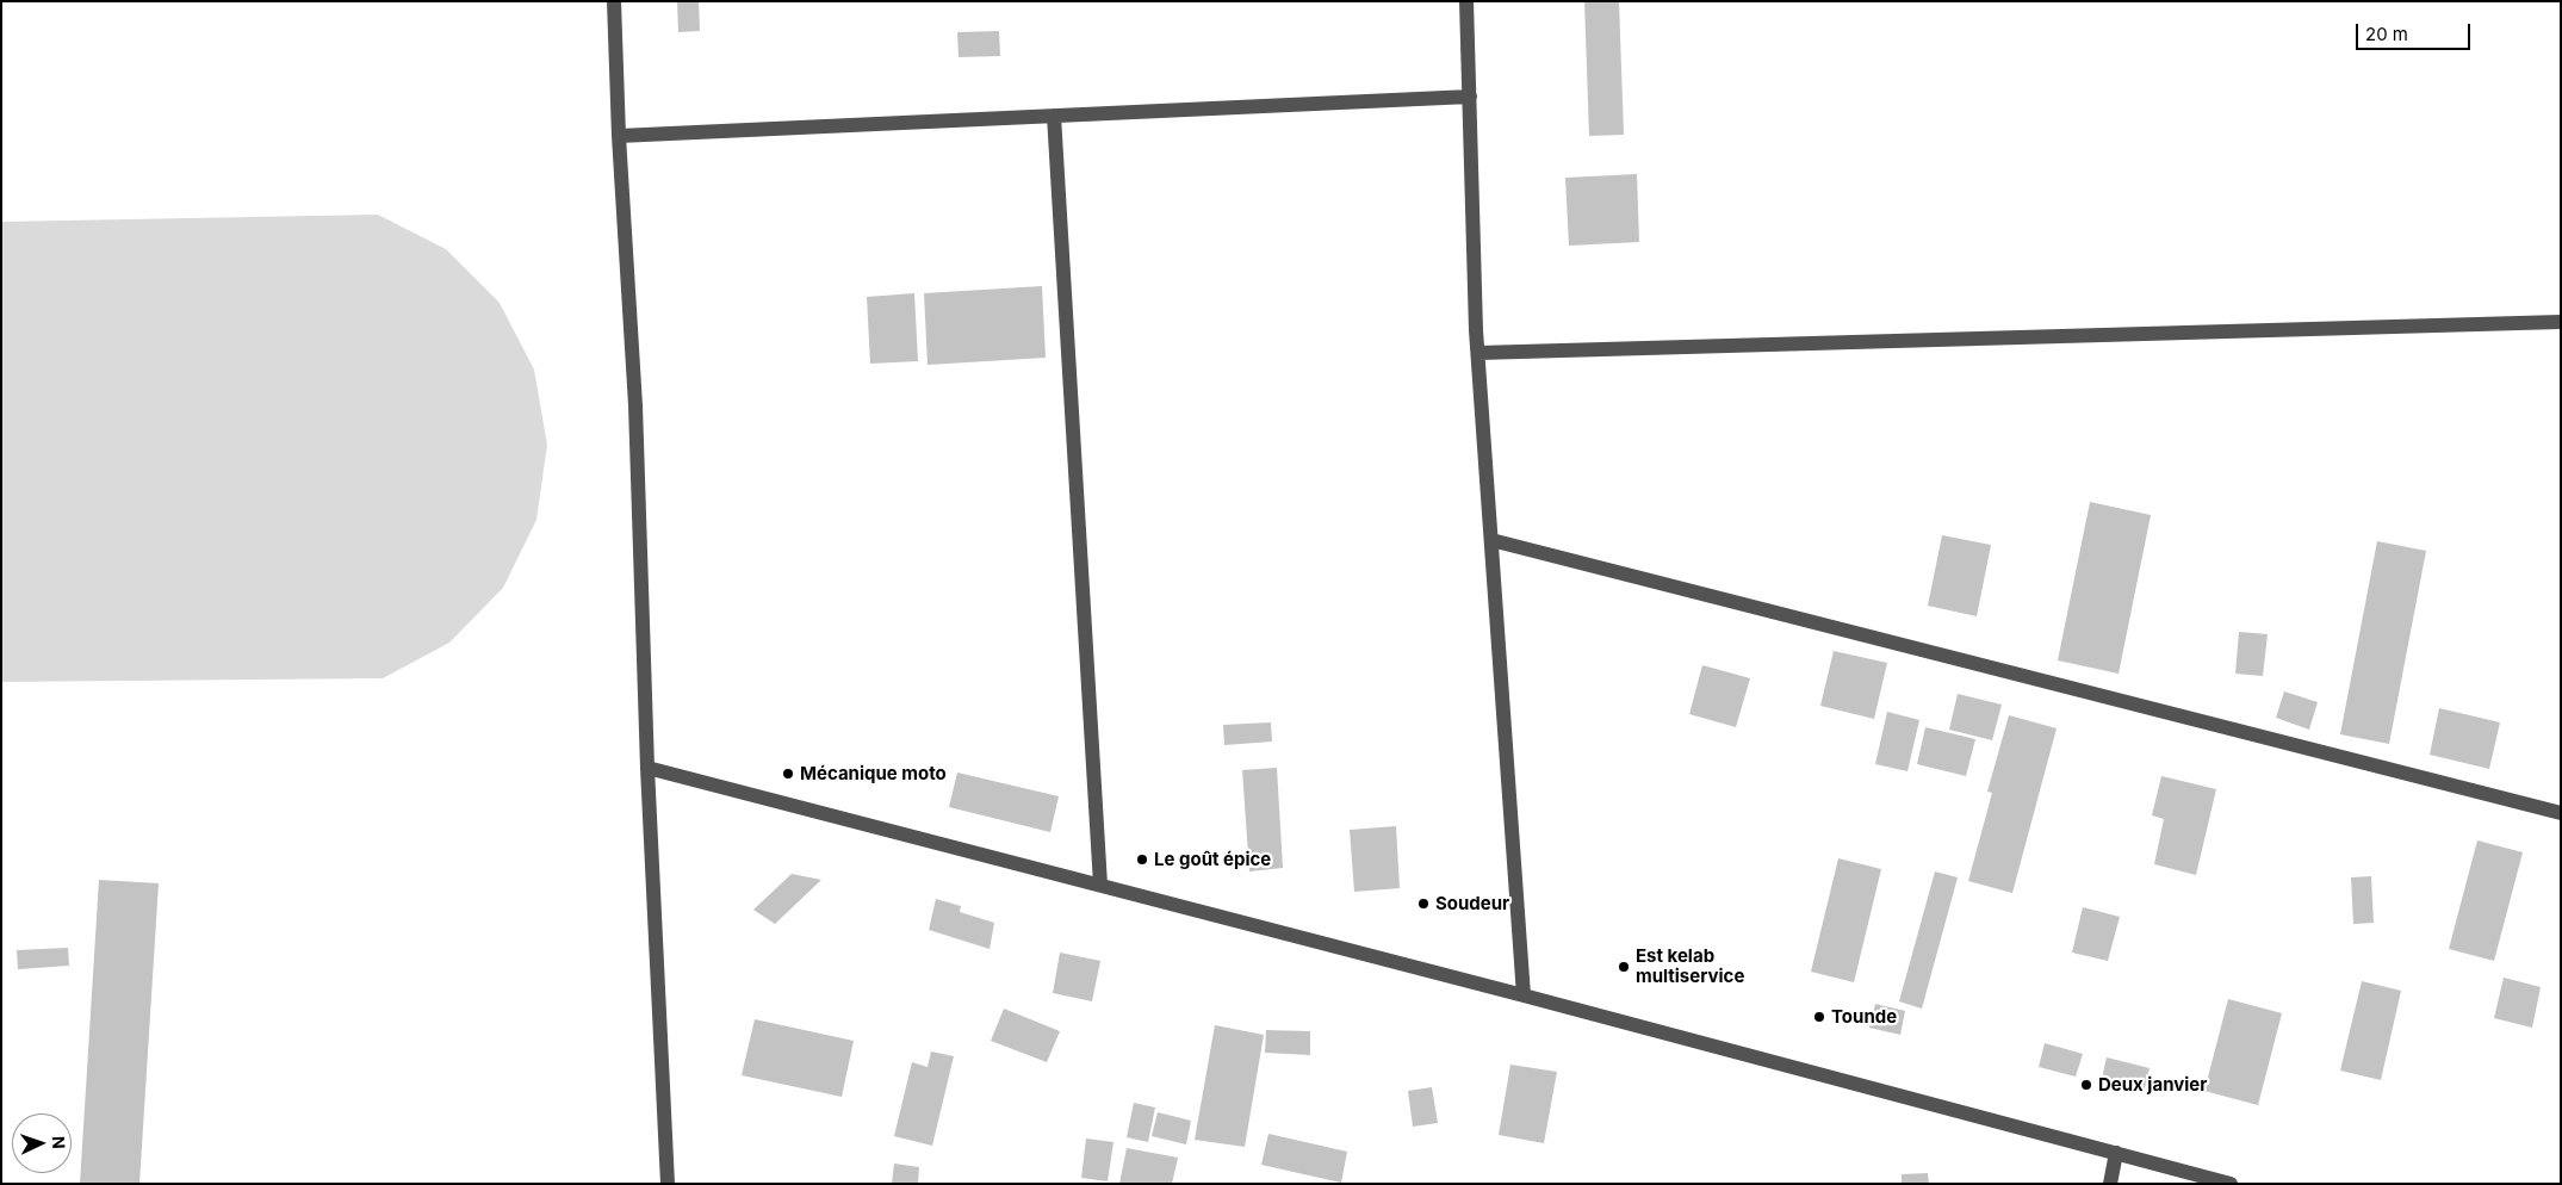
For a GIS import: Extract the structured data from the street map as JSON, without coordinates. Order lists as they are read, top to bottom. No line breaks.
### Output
{"places":["Mécanique moto","Le goût épice","Soudeur","Est kelab multiservice","Tounde","Deux janvier"],"scale_bar":"20 m","north":"right"}
